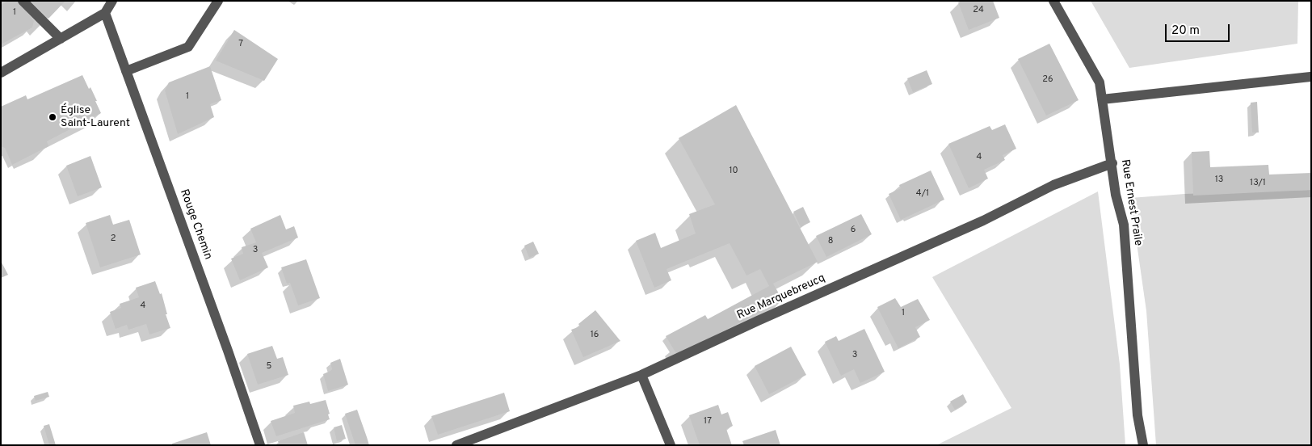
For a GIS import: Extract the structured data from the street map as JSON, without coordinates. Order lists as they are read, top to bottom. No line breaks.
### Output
{"streets":{"street":["Rue Ernest Praile","Rouge Chemin","Rue Marquebreucq"]},"crossings":[["Rue Ernest Praile","Rue Marquebreucq"]],"places":["Église Saint-Laurent"],"house_numbers":["24","1","7","26","1","4","10","13","13/1","4/1","6","2","8","3","4","1","16","3","5","17"],"scale_bar":"20 m"}
